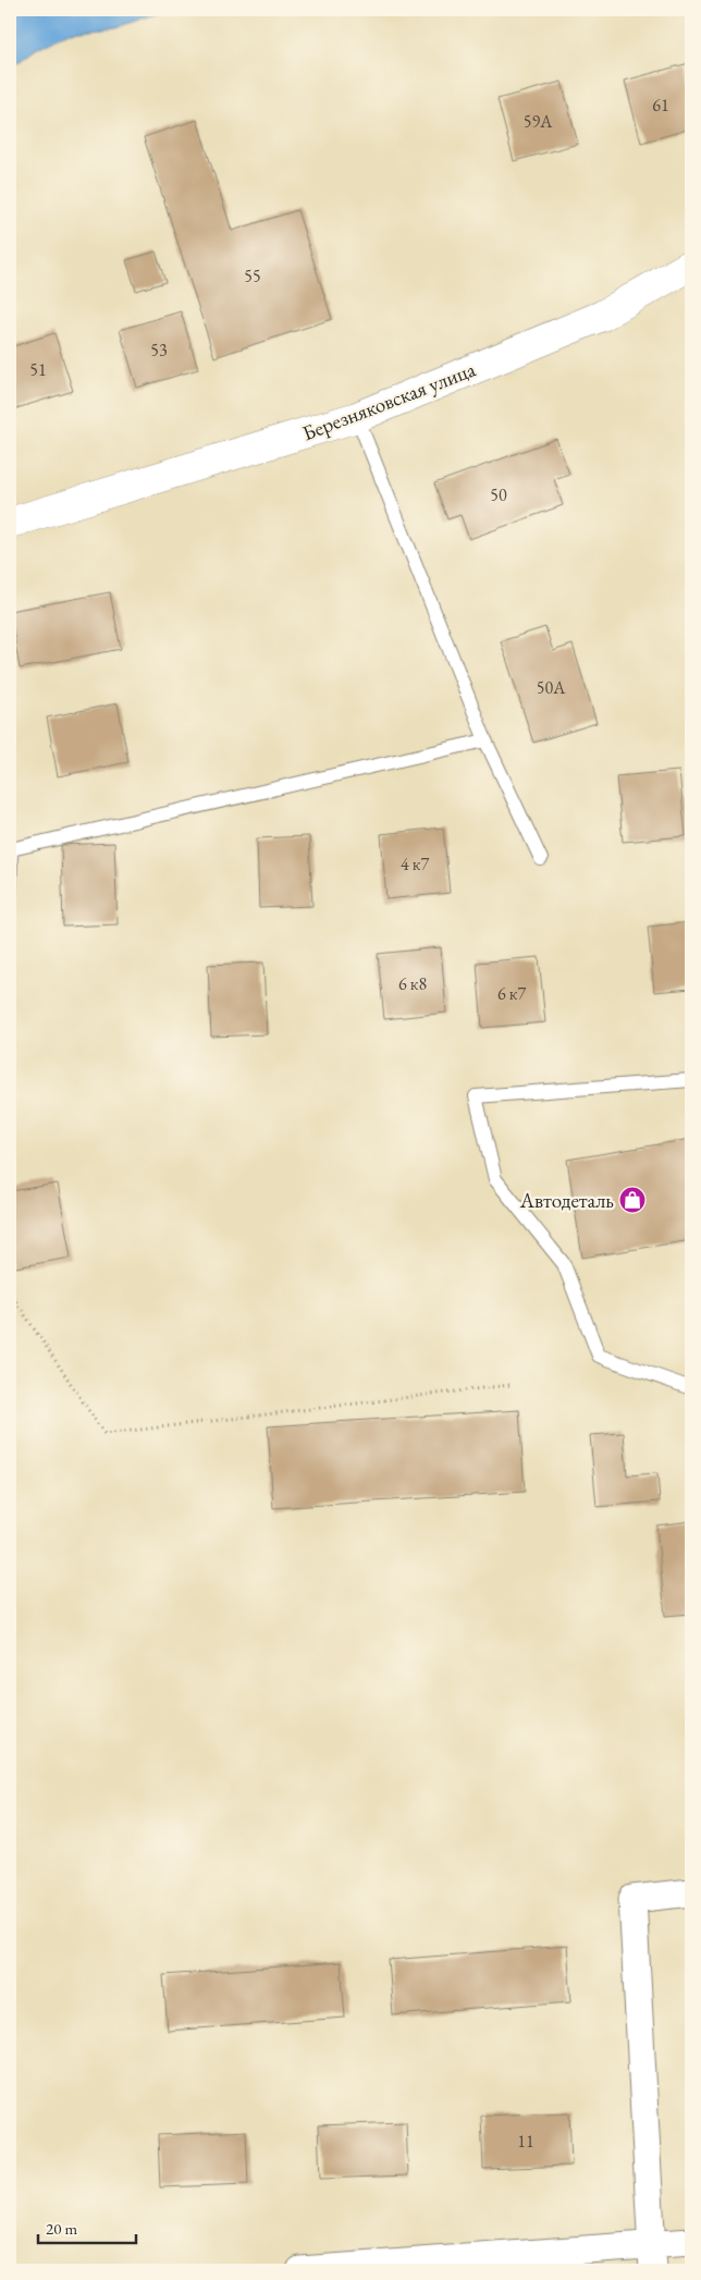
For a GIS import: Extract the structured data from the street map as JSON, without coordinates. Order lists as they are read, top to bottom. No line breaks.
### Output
{"streets":{"street":["Березняковская улица"]},"places":{"shop":["Автодеталь"]},"house_numbers":["61","59А","55","53","51","50","50А","4 к7","6 к8","6 к7","11"],"scale_bar":"20 m"}
